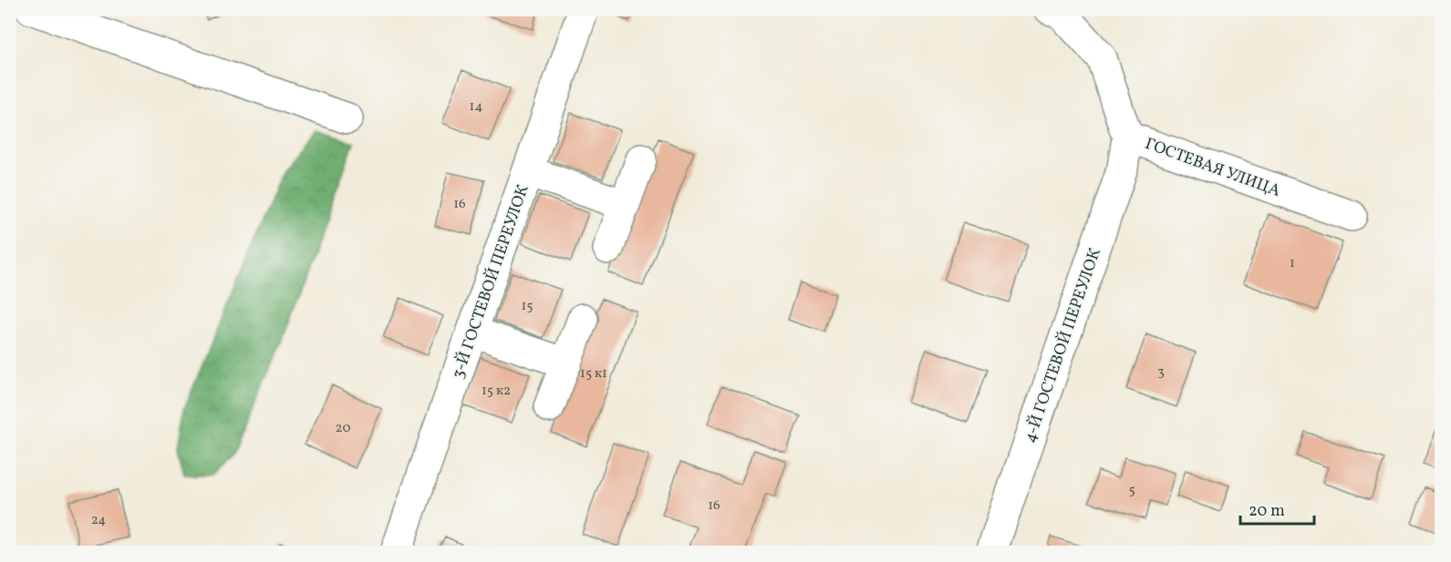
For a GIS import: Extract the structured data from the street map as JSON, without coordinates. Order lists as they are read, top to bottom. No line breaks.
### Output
{"streets":{"street":["ГОСТЕВАЯ УЛИЦА","3-Й ГОСТЕВОЙ ПЕРЕУЛОК","4-Й ГОСТЕВОЙ ПЕРЕУЛОК"]},"crossings":[["ГОСТЕВАЯ УЛИЦА","4-Й ГОСТЕВОЙ ПЕРЕУЛОК"]],"house_numbers":["14","16","1","15","3","15 к1","15 к2","20","5","16","24"],"scale_bar":"20 m"}
